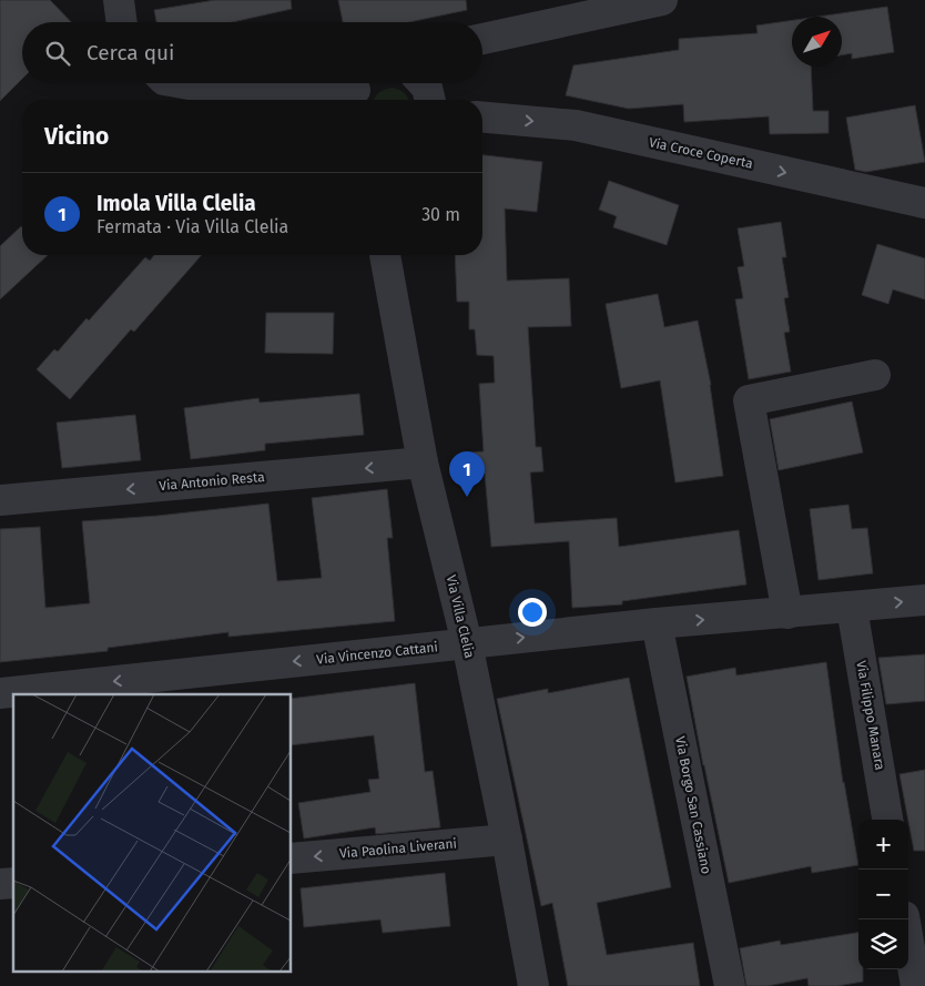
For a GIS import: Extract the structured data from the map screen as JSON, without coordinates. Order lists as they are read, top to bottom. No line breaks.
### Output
{"streets":{"street":["Via Croce Coperta","Via Antonio Resta","Via Villa Clelia","Via Vincenzo Cattani","Via Filippo Manara","Via Borgo San Cassiano","Via Paolina Liverani"]},"crossings":[["Via Antonio Resta","Via Villa Clelia"],["Via Villa Clelia","Via Vincenzo Cattani"],["Via Villa Clelia","Via Paolina Liverani"],["Via Vincenzo Cattani","Via Filippo Manara"],["Via Vincenzo Cattani","Via Borgo San Cassiano"]],"one_way":["Via Antonio Resta","Via Paolina Liverani"],"north":"top right","page":{"search":"Cerca qui","heading":"Vicino","list":[{"mark":"1","name":"Imola Villa Clelia","note":"Fermata · Via Villa Clelia","value":"30 m"}],"pins":"1","map_buttons":["+","−"]}}
